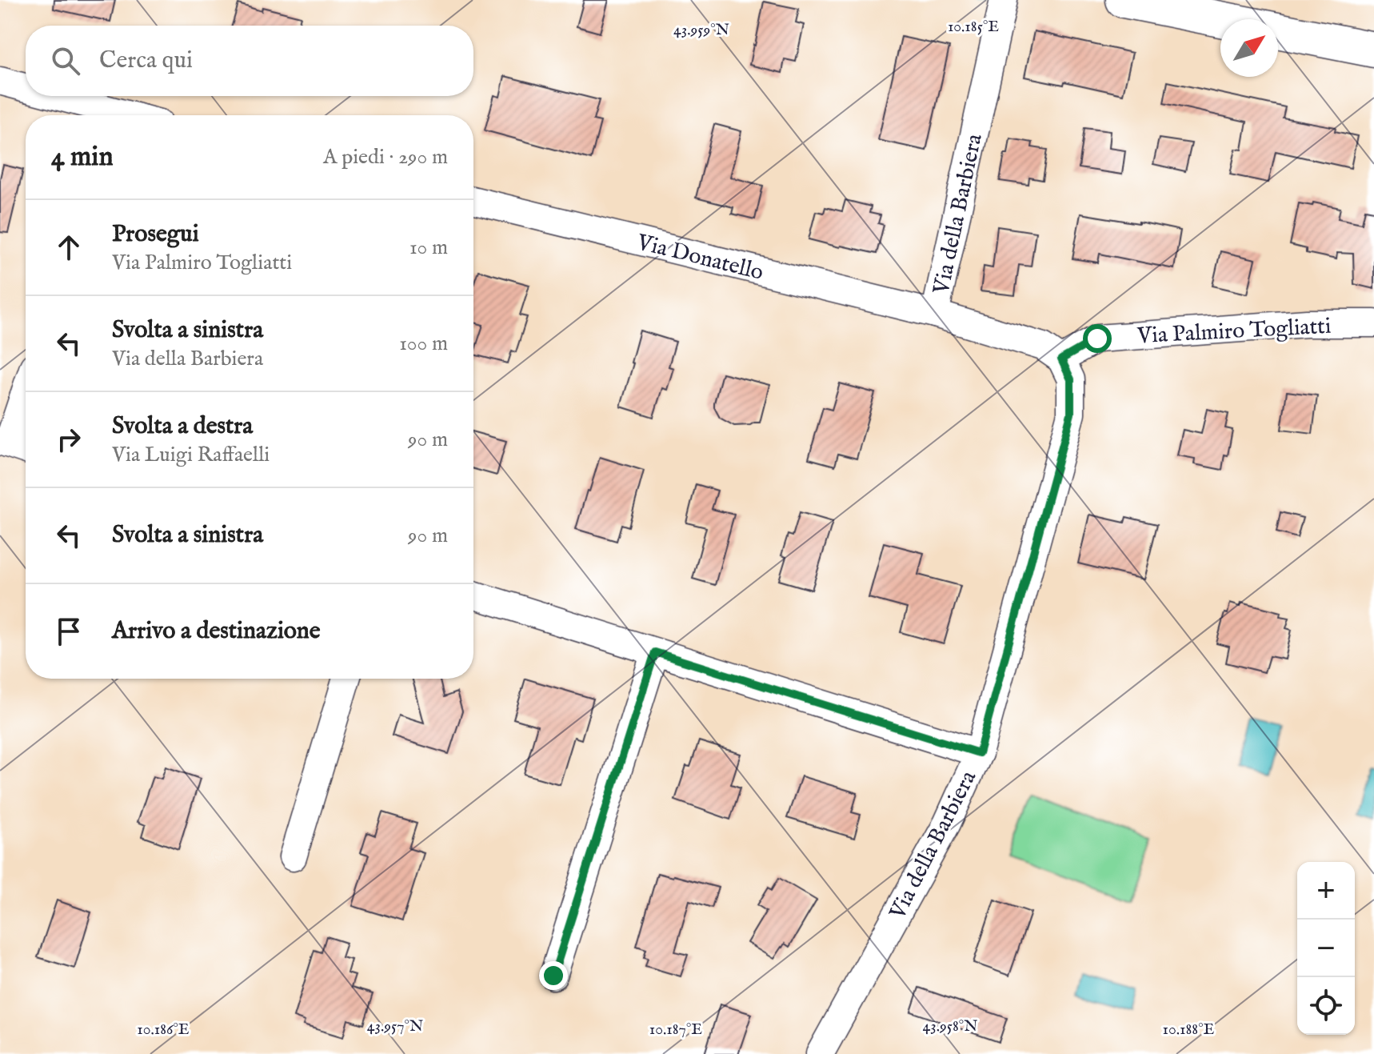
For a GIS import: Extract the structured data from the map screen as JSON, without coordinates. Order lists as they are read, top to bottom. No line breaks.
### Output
{"streets":{"street":["Via della Barbiera","Via Donatello","Via Palmiro Togliatti"]},"crossings":[["Via della Barbiera","Via Donatello"],["Via della Barbiera","Via Palmiro Togliatti"]],"north":"top right","page":{"search":"Cerca qui","heading":["4 min","A piedi · 290 m"],"list":[["Prosegui","Via Palmiro Togliatti","10 m"],["Svolta a sinistra","Via della Barbiera","100 m"],["Svolta a destra","Via Luigi Raffaelli","90 m"],["Svolta a sinistra","90 m"],"Arrivo a destinazione"],"map_buttons":["+","−"]},"coordinates":["10.185°E","43.959°N","43.957°N","43.958°N","10.186°E","10.187°E","10.188°E"]}
